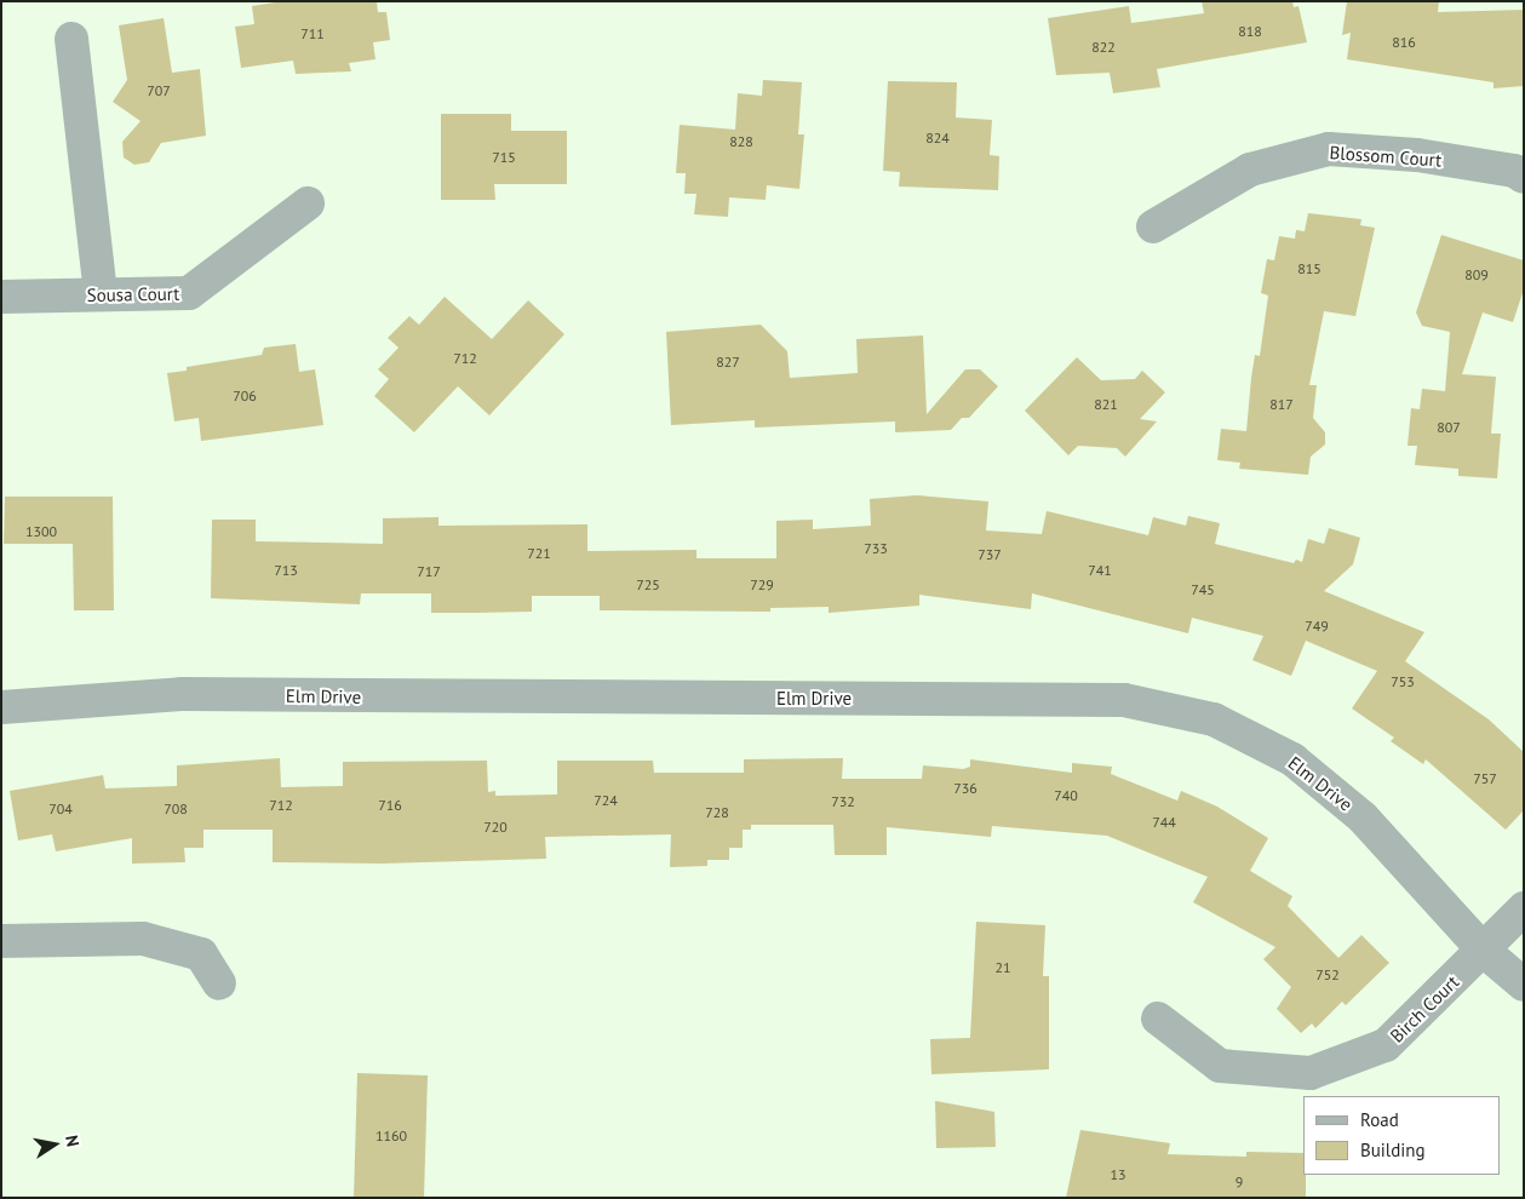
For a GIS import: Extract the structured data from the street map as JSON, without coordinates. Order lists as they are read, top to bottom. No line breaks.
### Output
{"streets":{"street":["Blossom Court","Sousa Court","Elm Drive","Birch Court"]},"crossings":[["Elm Drive","Birch Court"]],"house_numbers":["818","711","816","822","707","824","828","715","815","809","712","827","706","821","817","807","1300","733","721","737","713","741","717","725","729","745","749","753","757","736","740","724","732","712","716","704","708","728","744","720","21","752","1160","13","9"],"legend":["Road","Building"],"north":"right"}
